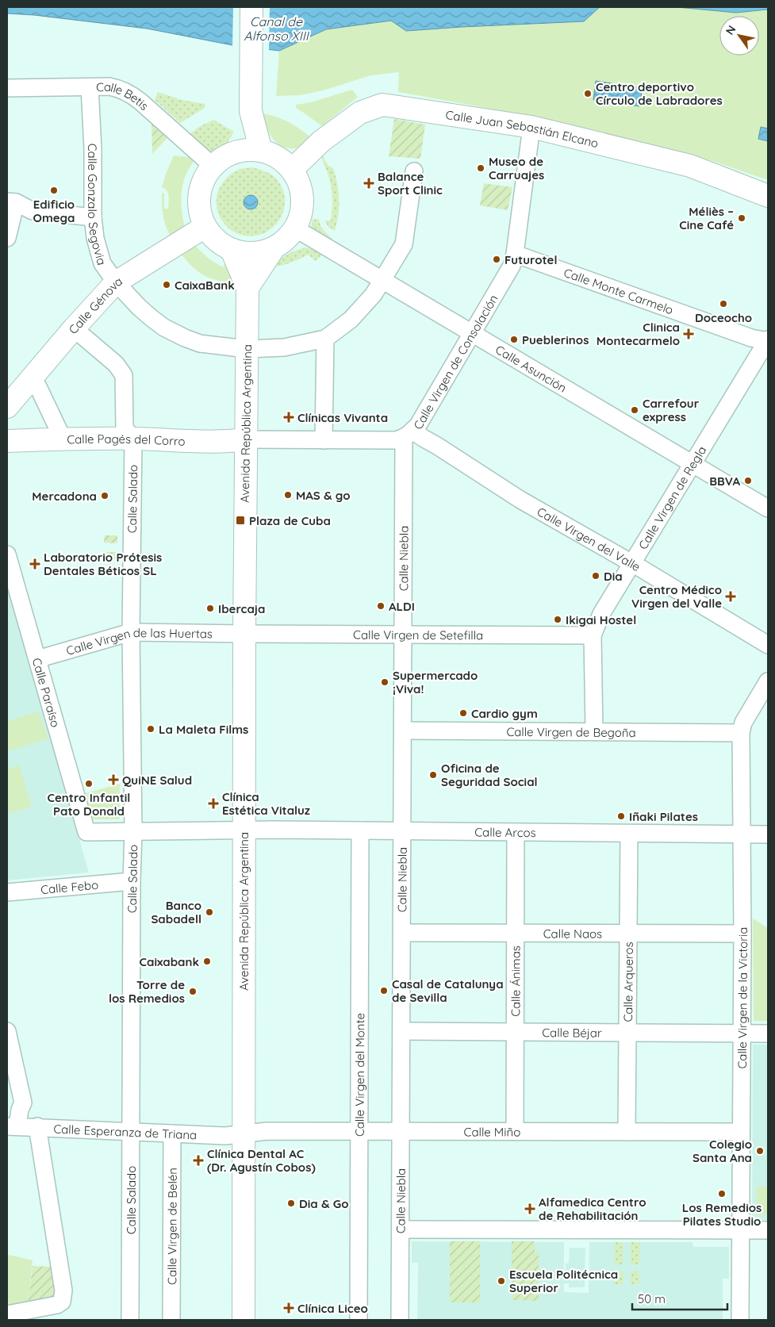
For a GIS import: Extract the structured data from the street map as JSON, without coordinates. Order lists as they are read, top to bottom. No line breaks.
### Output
{"streets":{"main road":["Calle Juan Sebastián Elcano","Calle Génova","Avenida República Argentina","Calle Pagés del Corro"],"street":["Calle Betis","Calle Gonzalo Segovia","Calle Monte Carmelo","Calle Virgen de Consolación","Calle Asunción","Calle Virgen de Regla","Calle Salado","Calle Virgen del Valle","Calle Niebla","Calle Virgen de Setefilla","Calle Virgen de las Huertas","Calle Paraíso","Calle Virgen de Begoña","Calle Arcos","Calle Febo","Calle Naos","Calle Ánimas","Calle Arqueros","Calle Virgen de la Victoria","Calle Béjar","Calle Virgen del Monte","Calle Esperanza de Triana","Calle Miño","Calle Virgen de Belén"]},"crossings":[["Calle Betis","Calle Juan Sebastián Elcano"],["Calle Betis","Calle Gonzalo Segovia"],["Calle Betis","Calle Génova"],["Calle Betis","Calle Asunción"],["Calle Juan Sebastián Elcano","Calle Génova"],["Calle Juan Sebastián Elcano","Calle Virgen de Consolación"],["Calle Juan Sebastián Elcano","Calle Asunción"],["Calle Gonzalo Segovia","Calle Génova"],["Calle Gonzalo Segovia","Avenida República Argentina"],["Calle Monte Carmelo","Calle Virgen de Consolación"],["Calle Monte Carmelo","Calle Virgen de Regla"],["Calle Génova","Calle Asunción"],["Calle Virgen de Consolación","Calle Asunción"],["Calle Virgen de Consolación","Avenida República Argentina"],["Calle Virgen de Consolación","Calle Pagés del Corro"],["Calle Virgen de Consolación","Calle Virgen del Valle"],["Calle Virgen de Consolación","Calle Niebla"],["Calle Asunción","Calle Virgen de Regla"],["Avenida República Argentina","Calle Pagés del Corro"],["Avenida República Argentina","Calle Virgen de Setefilla"],["Avenida República Argentina","Calle Virgen de las Huertas"],["Avenida República Argentina","Calle Arcos"],["Avenida República Argentina","Calle Esperanza de Triana"],["Avenida República Argentina","Calle Miño"],["Calle Pagés del Corro","Calle Salado"],["Calle Virgen de Regla","Calle Virgen del Valle"],["Calle Virgen de Regla","Calle Virgen de Setefilla"],["Calle Virgen de Regla","Calle Virgen de Begoña"],["Calle Salado","Calle Virgen de las Huertas"],["Calle Salado","Calle Arcos"],["Calle Salado","Calle Febo"],["Calle Salado","Calle Esperanza de Triana"],["Calle Virgen del Valle","Calle Niebla"],["Calle Niebla","Calle Virgen de Setefilla"],["Calle Niebla","Calle Virgen de Begoña"],["Calle Niebla","Calle Arcos"],["Calle Niebla","Calle Naos"],["Calle Niebla","Calle Béjar"],["Calle Niebla","Calle Miño"],["Calle Virgen de Setefilla","Calle Virgen de las Huertas"],["Calle Virgen de las Huertas","Calle Paraíso"],["Calle Paraíso","Calle Arcos"],["Calle Virgen de Begoña","Calle Virgen de la Victoria"],["Calle Arcos","Calle Ánimas"],["Calle Arcos","Calle Arqueros"],["Calle Arcos","Calle Virgen de la Victoria"],["Calle Arcos","Calle Virgen del Monte"],["Calle Naos","Calle Ánimas"],["Calle Naos","Calle Arqueros"],["Calle Naos","Calle Virgen de la Victoria"],["Calle Ánimas","Calle Béjar"],["Calle Ánimas","Calle Miño"],["Calle Arqueros","Calle Béjar"],["Calle Arqueros","Calle Miño"],["Calle Virgen de la Victoria","Calle Béjar"],["Calle Virgen de la Victoria","Calle Miño"],["Calle Virgen del Monte","Calle Miño"],["Calle Esperanza de Triana","Calle Miño"],["Calle Esperanza de Triana","Calle Virgen de Belén"]],"water":["Canal de Alfonso XIII"],"places":{"other":["Centro deportivo Círculo de Labradores","Museo de Carruajes","Edificio Omega","Méliès – Cine Café","Futurotel","CaixaBank","Doceocho","Pueblerinos","Carrefour express","BBVA","MAS & go","Mercadona","Dia","ALDI","Ibercaja","Ikigai Hostel","Supermercado ¡Viva!","Cardio gym","La Maleta Films","Oficina de Seguridad Social","Centro Infantil Pato Donald","Iñaki Pilates","Banco Sabadell","Caixabank","Casal de Catalunya de Sevilla","Torre de los Remedios","Colegio Santa Ana","Los Remedios Pilates Studio","Dia & Go","Escuela Politécnica Superior"],"health":["Balance Sport Clinic","Clinica Montecarmelo","Clínicas Vivanta","Laboratorio Prótesis Dentales Béticos SL","Centro Médico Virgen del Valle","QuiNE Salud","Clínica Estética Vitaluz","Clínica Dental AC (Dr. Agustín Cobos)","Alfamedica Centro de Rehabilitación","Clínica Liceo"],"transit":["Plaza de Cuba"]},"scale_bar":"50 m","north":"top left"}
